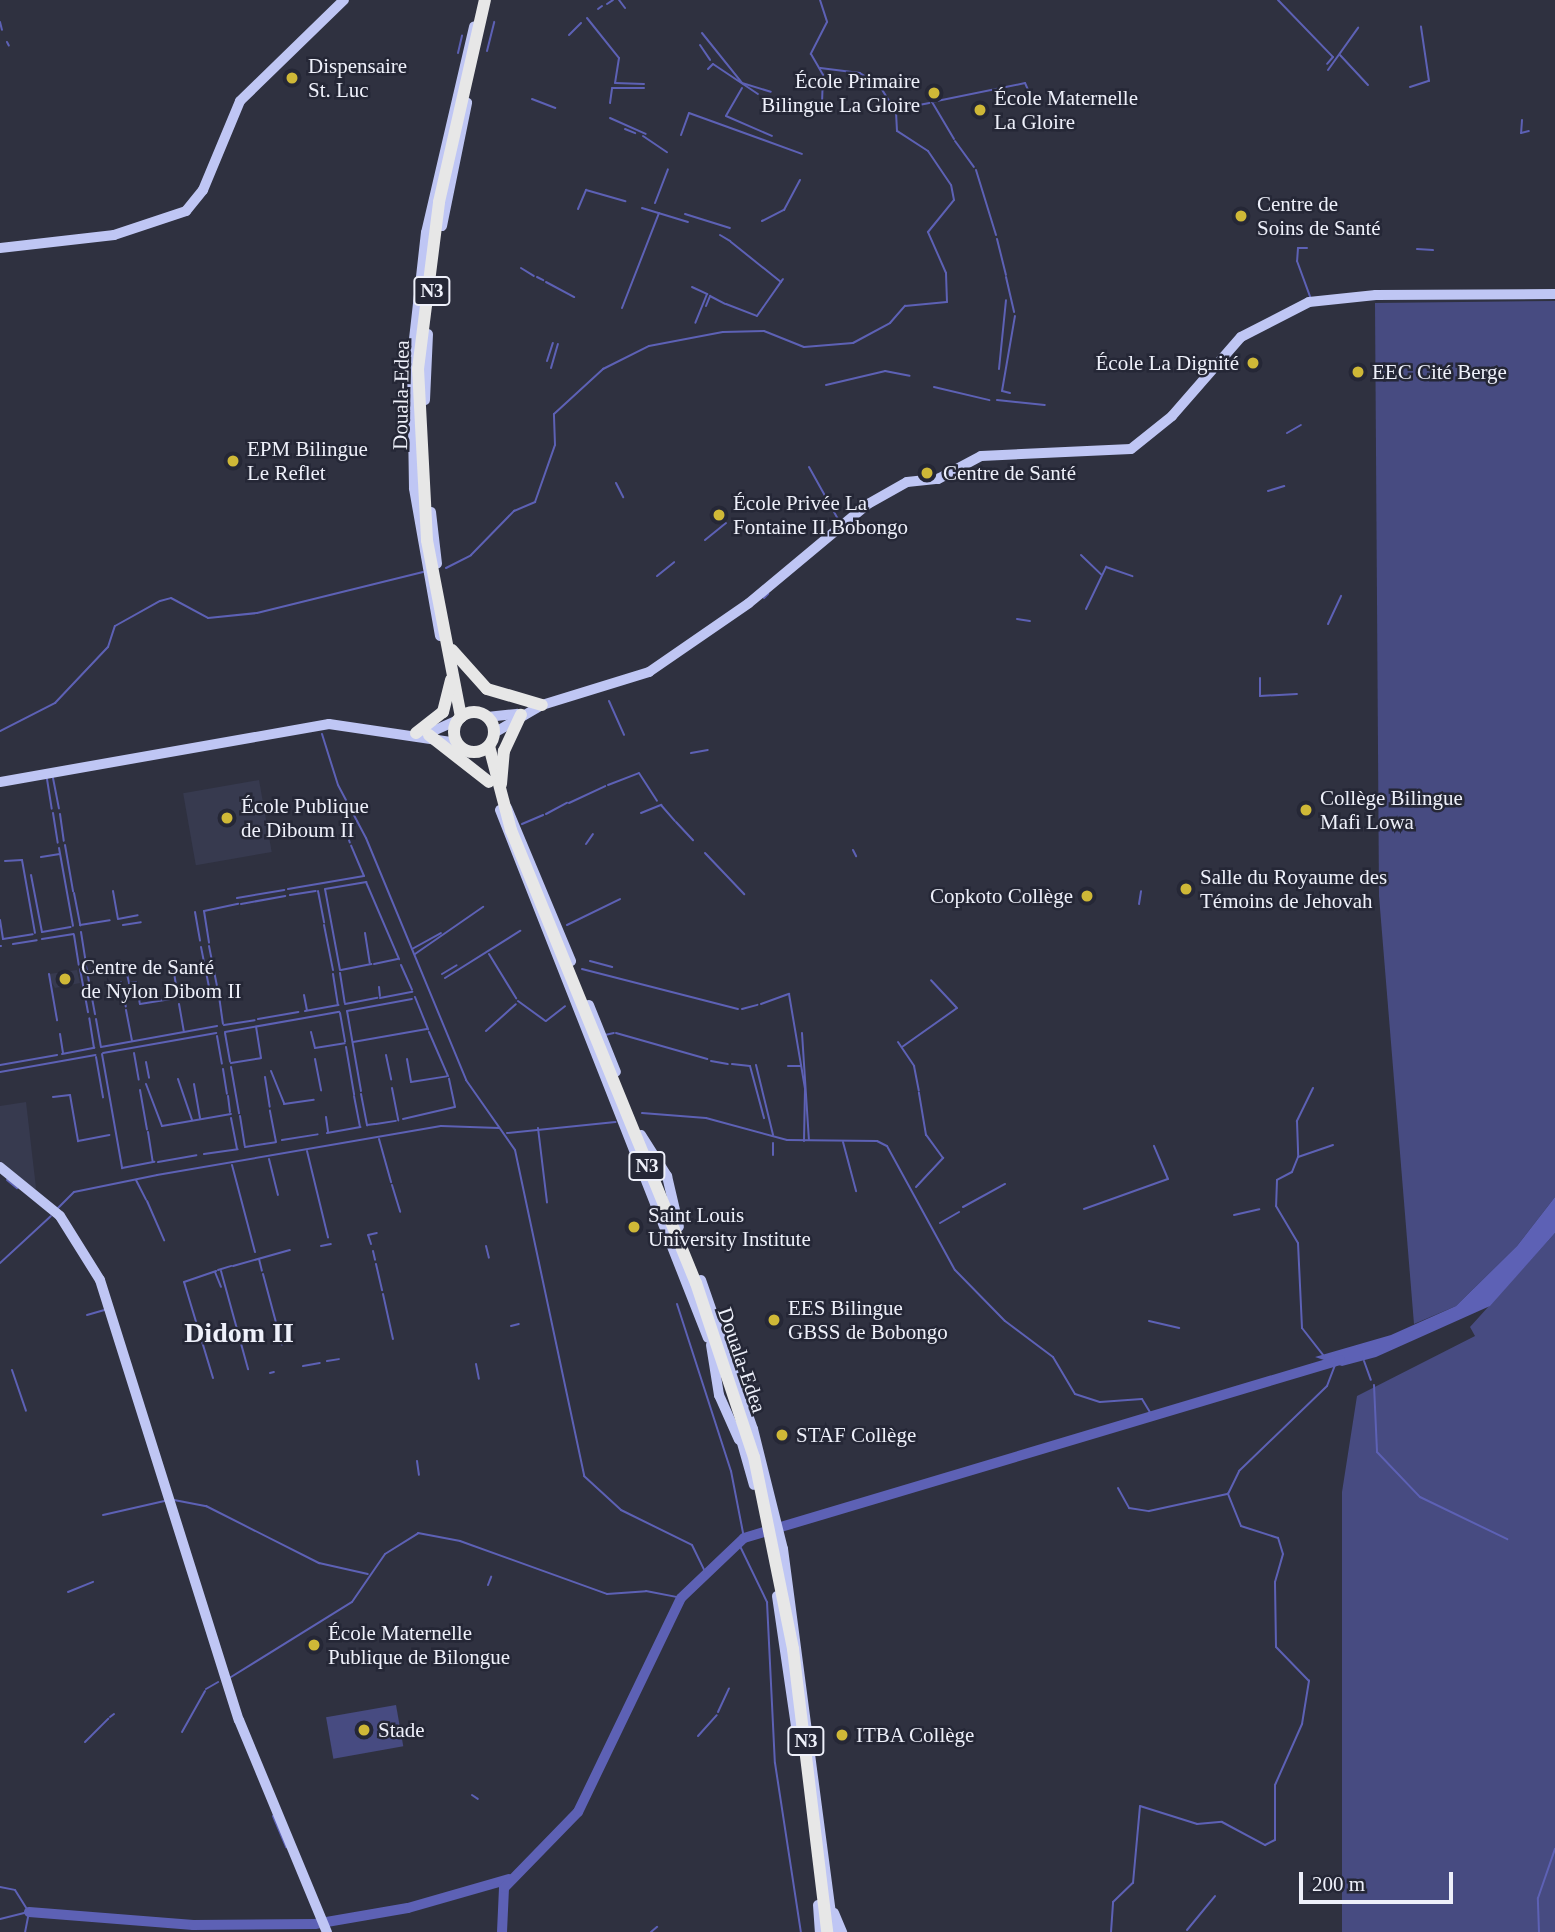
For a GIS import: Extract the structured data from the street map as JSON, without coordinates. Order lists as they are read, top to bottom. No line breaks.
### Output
{"streets":{"highway":["N3","Douala-Edea"]},"crossings":[["N3","Douala-Edea"]],"districts":["Didom II"],"places":["Dispensaire St. Luc","École Primaire Bilingue La Gloire","École Maternelle La Gloire","Centre de Soins de Santé","École La Dignité","EEC Cité Berge","EPM Bilingue Le Reflet","Centre de Santé","École Privée La Fontaine II Bobongo","Collège Bilingue Mafi Lowa","École Publique de Diboum II","Salle du Royaume des Témoins de Jehovah","Copkoto Collège","Centre de Santé de Nylon Dibom II","Saint Louis University Institute","EES Bilingue GBSS de Bobongo","STAF Collège","École Maternelle Publique de Bilongue","Stade","ITBA Collège"],"scale_bar":"200 m"}
